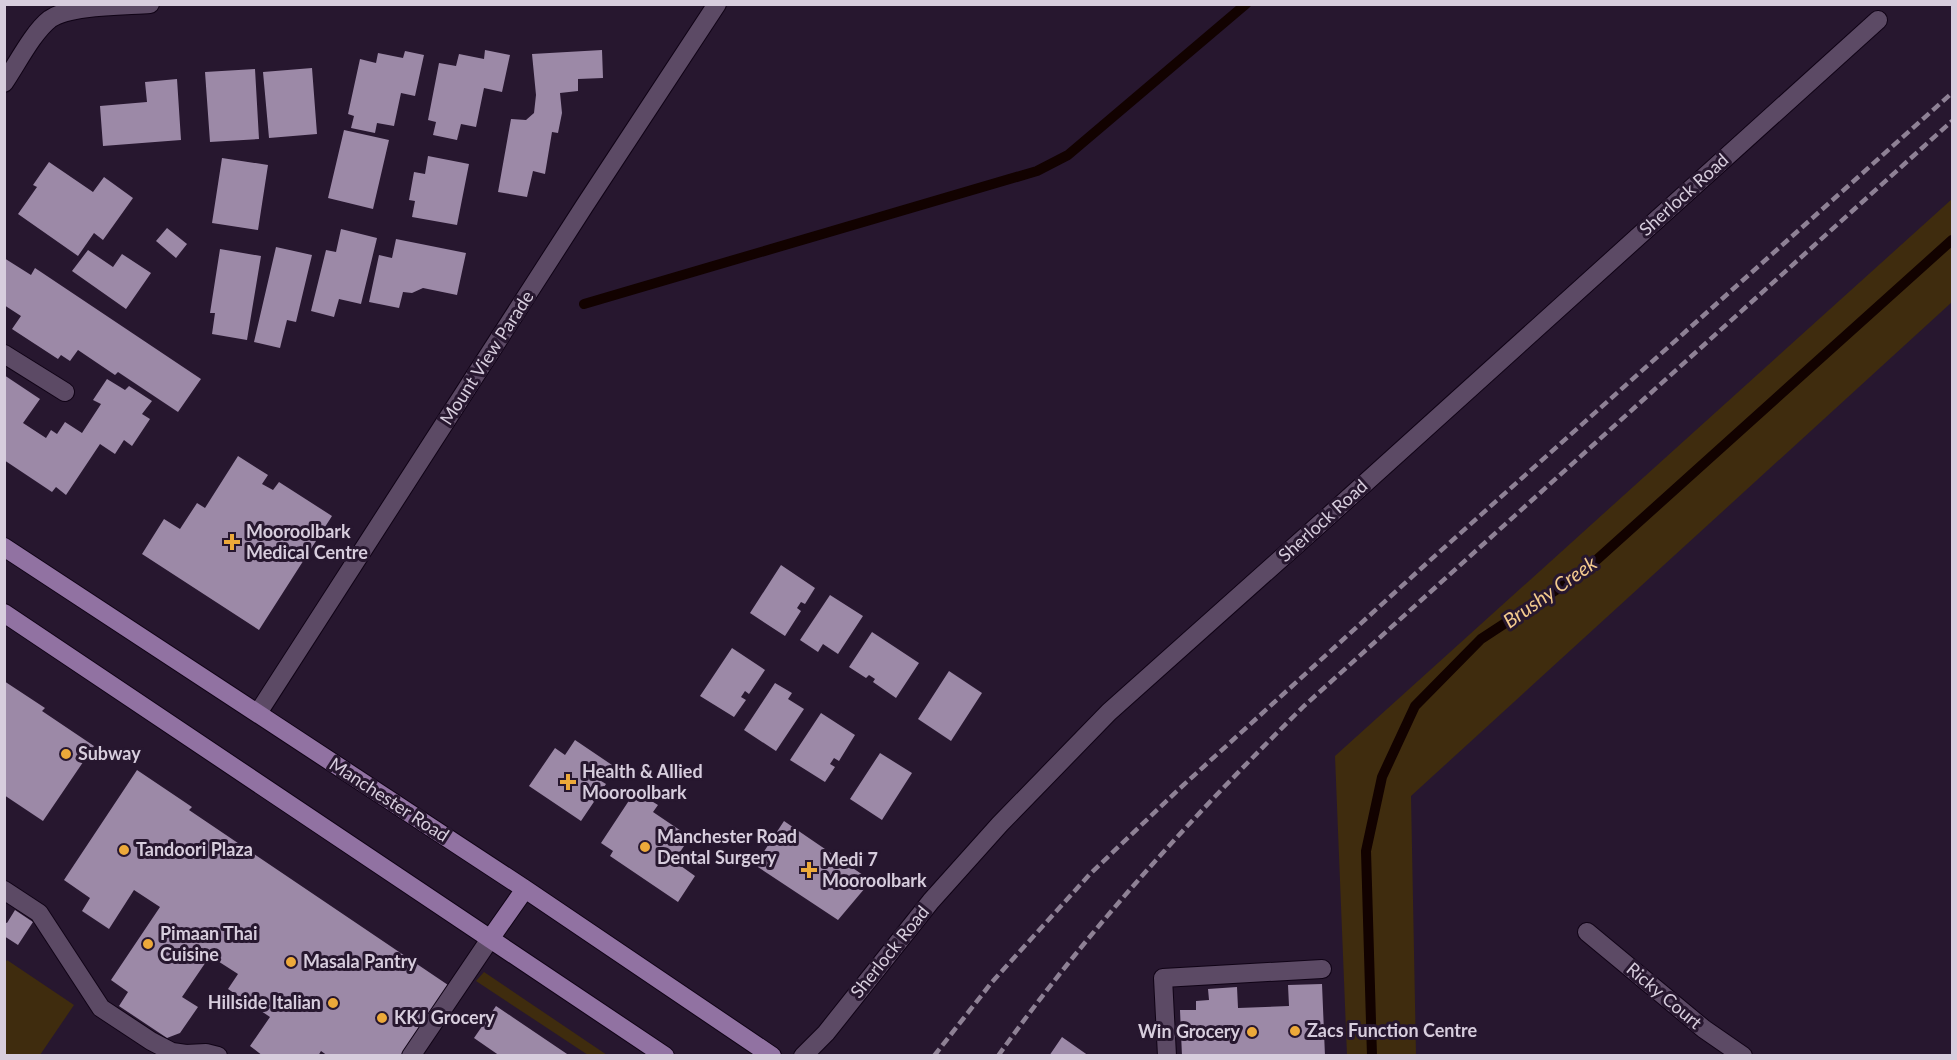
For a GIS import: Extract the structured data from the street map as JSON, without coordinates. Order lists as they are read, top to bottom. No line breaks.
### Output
{"streets":{"main road":["Manchester Road"],"street":["Sherlock Road","Mount View Parade","Ricky Court"]},"crossings":[["Mount View Parade","Manchester Road"]],"water":["Brushy Creek"],"places":{"health":["Mooroolbark Medical Centre","Health & Allied Mooroolbark","Medi 7 Mooroolbark"],"other":["Subway","Manchester Road Dental Surgery","Tandoori Plaza","Pimaan Thai Cuisine","Masala Pantry","Hillside Italian","KKJ Grocery","Zacs Function Centre","Win Grocery"]}}
